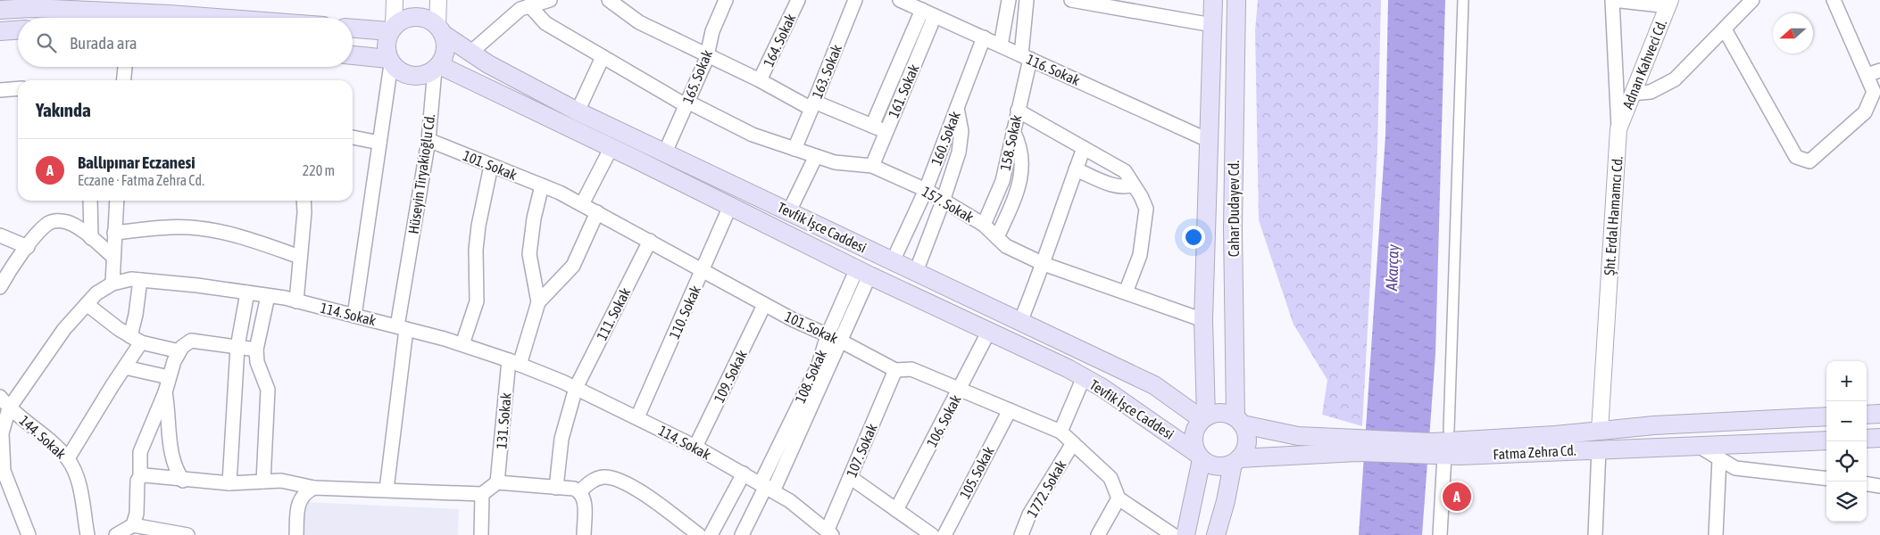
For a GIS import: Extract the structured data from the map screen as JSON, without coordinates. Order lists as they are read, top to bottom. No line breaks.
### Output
{"streets":{"main road":["Hüseyin Tiryakioğlu Cd.","Cahar Dudayev Cd.","Tevfik İşce Caddesi","Fatma Zehra Cd."],"street":["164. Sokak","Adnan Kahveci Cd.","116. Sokak","163. Sokak","165. Sokak","161. Sokak","160. Sokak","158. Sokak","101. Sokak","157. Sokak","Şht. Erdal Hamamcı Cd.","110. Sokak","114. Sokak","111. Sokak","109. Sokak","108. Sokak","131. Sokak","106. Sokak","144. Sokak","107. Sokak","105. Sokak","1772. Sokak"]},"crossings":[["164. Sokak","163. Sokak"],["Adnan Kahveci Cd.","Şht. Erdal Hamamcı Cd."],["116. Sokak","161. Sokak"],["116. Sokak","160. Sokak"],["116. Sokak","158. Sokak"],["116. Sokak","Cahar Dudayev Cd."],["163. Sokak","165. Sokak"],["165. Sokak","157. Sokak"],["165. Sokak","Tevfik İşce Caddesi"],["161. Sokak","157. Sokak"],["160. Sokak","157. Sokak"],["160. Sokak","Tevfik İşce Caddesi"],["158. Sokak","157. Sokak"],["101. Sokak","Hüseyin Tiryakioğlu Cd."],["101. Sokak","110. Sokak"],["101. Sokak","111. Sokak"],["101. Sokak","109. Sokak"],["101. Sokak","108. Sokak"],["101. Sokak","106. Sokak"],["101. Sokak","107. Sokak"],["101. Sokak","105. Sokak"],["101. Sokak","1772. Sokak"],["Hüseyin Tiryakioğlu Cd.","Tevfik İşce Caddesi"],["Hüseyin Tiryakioğlu Cd.","114. Sokak"],["157. Sokak","Cahar Dudayev Cd."],["Cahar Dudayev Cd.","Tevfik İşce Caddesi"],["Cahar Dudayev Cd.","Fatma Zehra Cd."],["Şht. Erdal Hamamcı Cd.","Fatma Zehra Cd."],["Tevfik İşce Caddesi","110. Sokak"],["Tevfik İşce Caddesi","108. Sokak"],["Tevfik İşce Caddesi","106. Sokak"],["Tevfik İşce Caddesi","Fatma Zehra Cd."],["110. Sokak","114. Sokak"],["114. Sokak","111. Sokak"],["114. Sokak","109. Sokak"],["114. Sokak","108. Sokak"],["114. Sokak","131. Sokak"],["114. Sokak","144. Sokak"],["114. Sokak","107. Sokak"]],"water":["Akarçay"],"north":"left","page":{"search":"Burada ara","heading":"Yakında","list":[{"mark":"A","name":"Ballıpınar Eczanesi","note":"Eczane · Fatma Zehra Cd.","value":"220 m"}],"map_buttons":["+","−"],"pins":"A"}}
